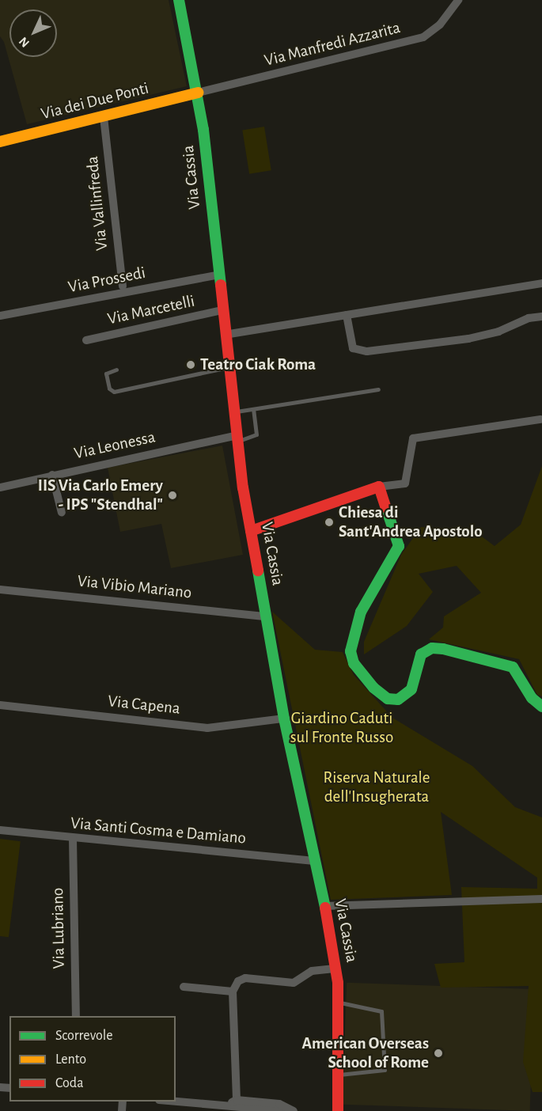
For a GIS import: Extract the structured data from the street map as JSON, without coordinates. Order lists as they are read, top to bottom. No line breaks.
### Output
{"streets":{"main road":["Via dei Due Ponti","Via Cassia"],"street":["Via Manfredi Azzarita","Via Vallinfreda","Via Prossedi","Via Marcetelli","Via Leonessa","Via Vibio Mariano","Via Capena","Via Santi Cosma e Damiano","Via Lubriano"]},"crossings":[["Via Manfredi Azzarita","Via dei Due Ponti"],["Via Manfredi Azzarita","Via Cassia"],["Via dei Due Ponti","Via Cassia"],["Via dei Due Ponti","Via Vallinfreda"],["Via Cassia","Via Prossedi"],["Via Cassia","Via Marcetelli"],["Via Cassia","Via Leonessa"],["Via Cassia","Via Vibio Mariano"],["Via Cassia","Via Capena"],["Via Cassia","Via Santi Cosma e Damiano"],["Via Santi Cosma e Damiano","Via Lubriano"]],"parks":["Giardino Caduti sul Fronte Russo","Riserva Naturale dell'Insugherata"],"places":["Teatro Ciak Roma","IIS Via Carlo Emery - IPS \"Stendhal\"","Chiesa di Sant'Andrea Apostolo","American Overseas School of Rome"],"legend":["Scorrevole","Lento","Coda"],"north":"bottom left"}
